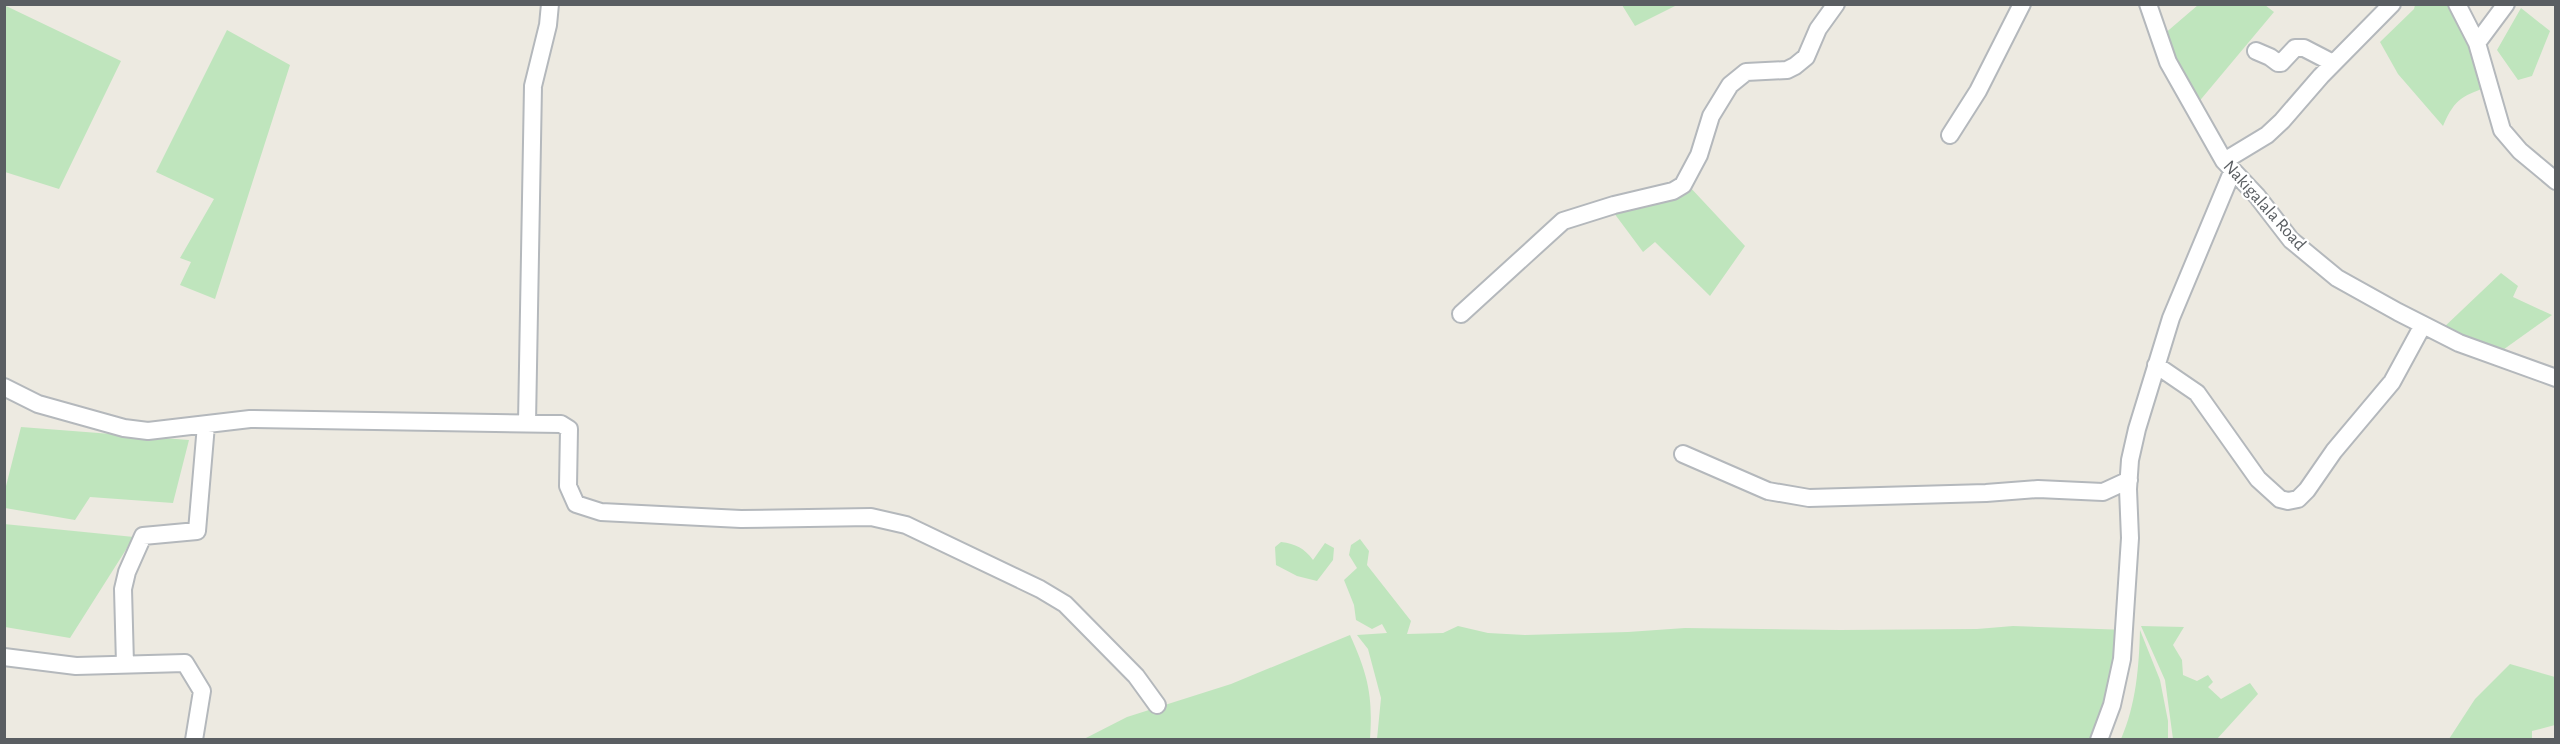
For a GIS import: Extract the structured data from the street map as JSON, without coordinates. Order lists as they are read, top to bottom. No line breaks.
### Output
{"streets":{"street":["Nakigalala Road"]}}
